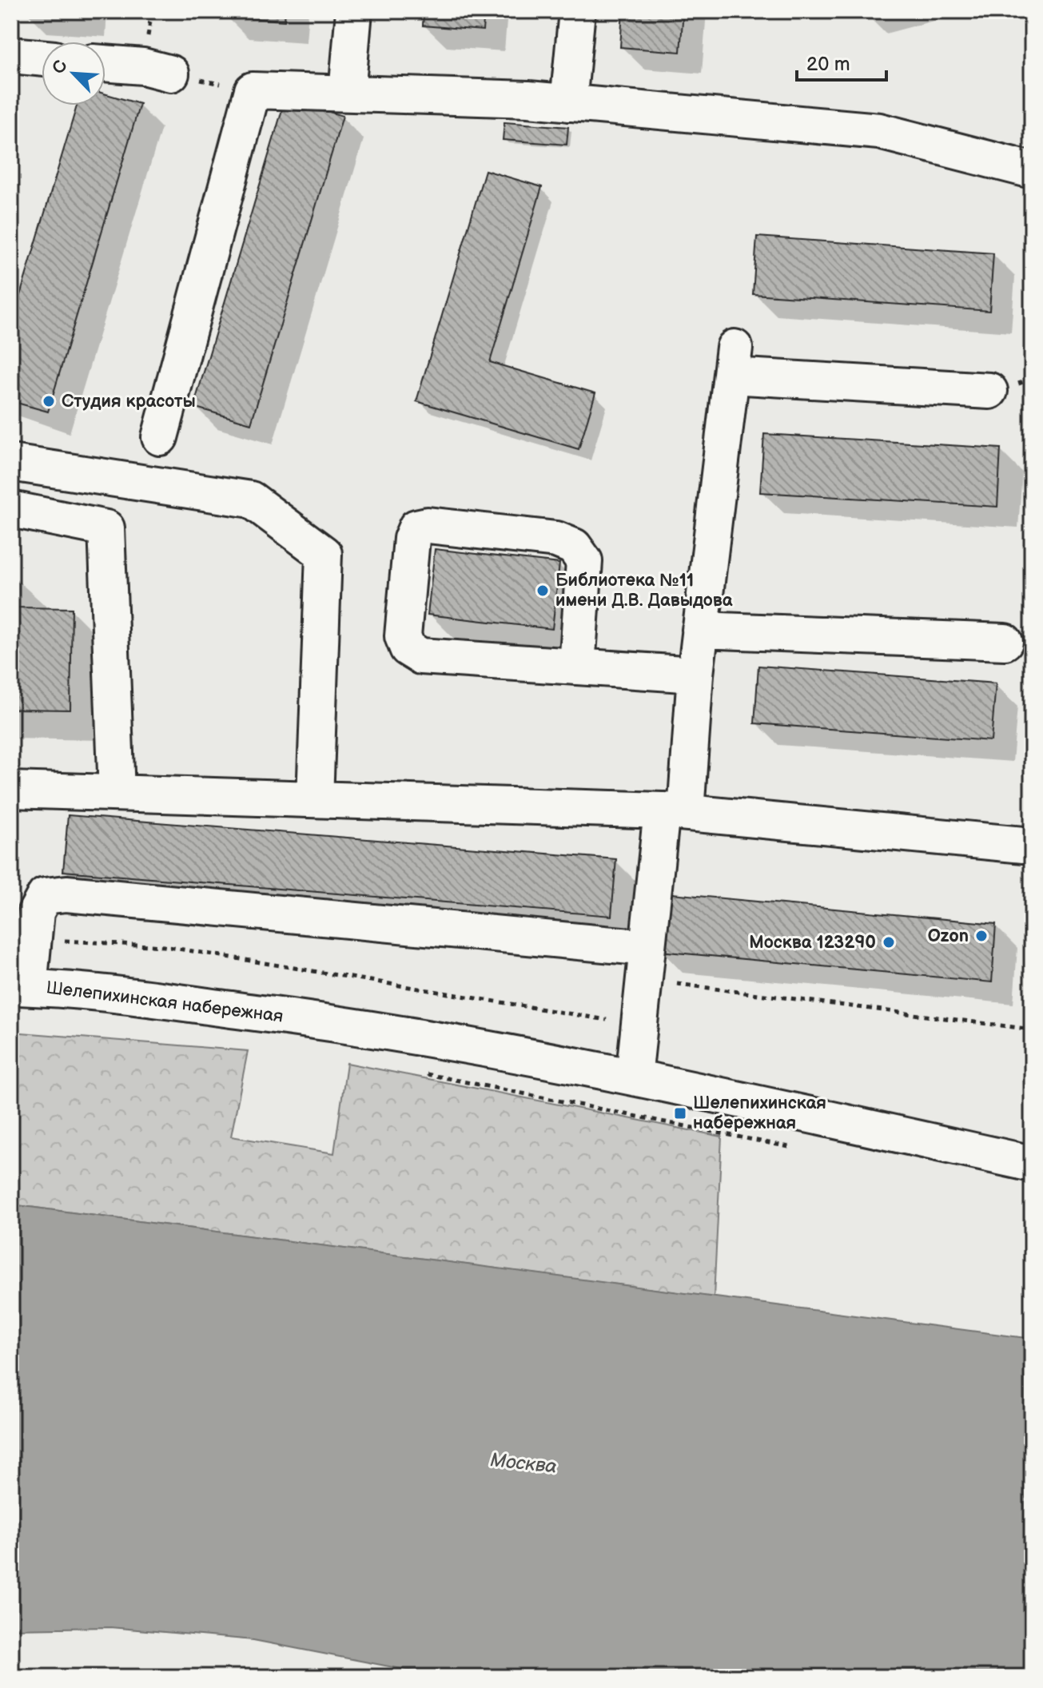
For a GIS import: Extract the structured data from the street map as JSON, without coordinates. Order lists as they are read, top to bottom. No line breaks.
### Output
{"streets":{"street":["Шелепихинская набережная"]},"water":["Москва"],"places":{"other":["Студия красоты","Библиотека №11 имени Д.В. Давыдова","Ozon","Москва 123290"],"transit":["Шелепихинская набережная"]},"scale_bar":"20 m","north":"top left"}
